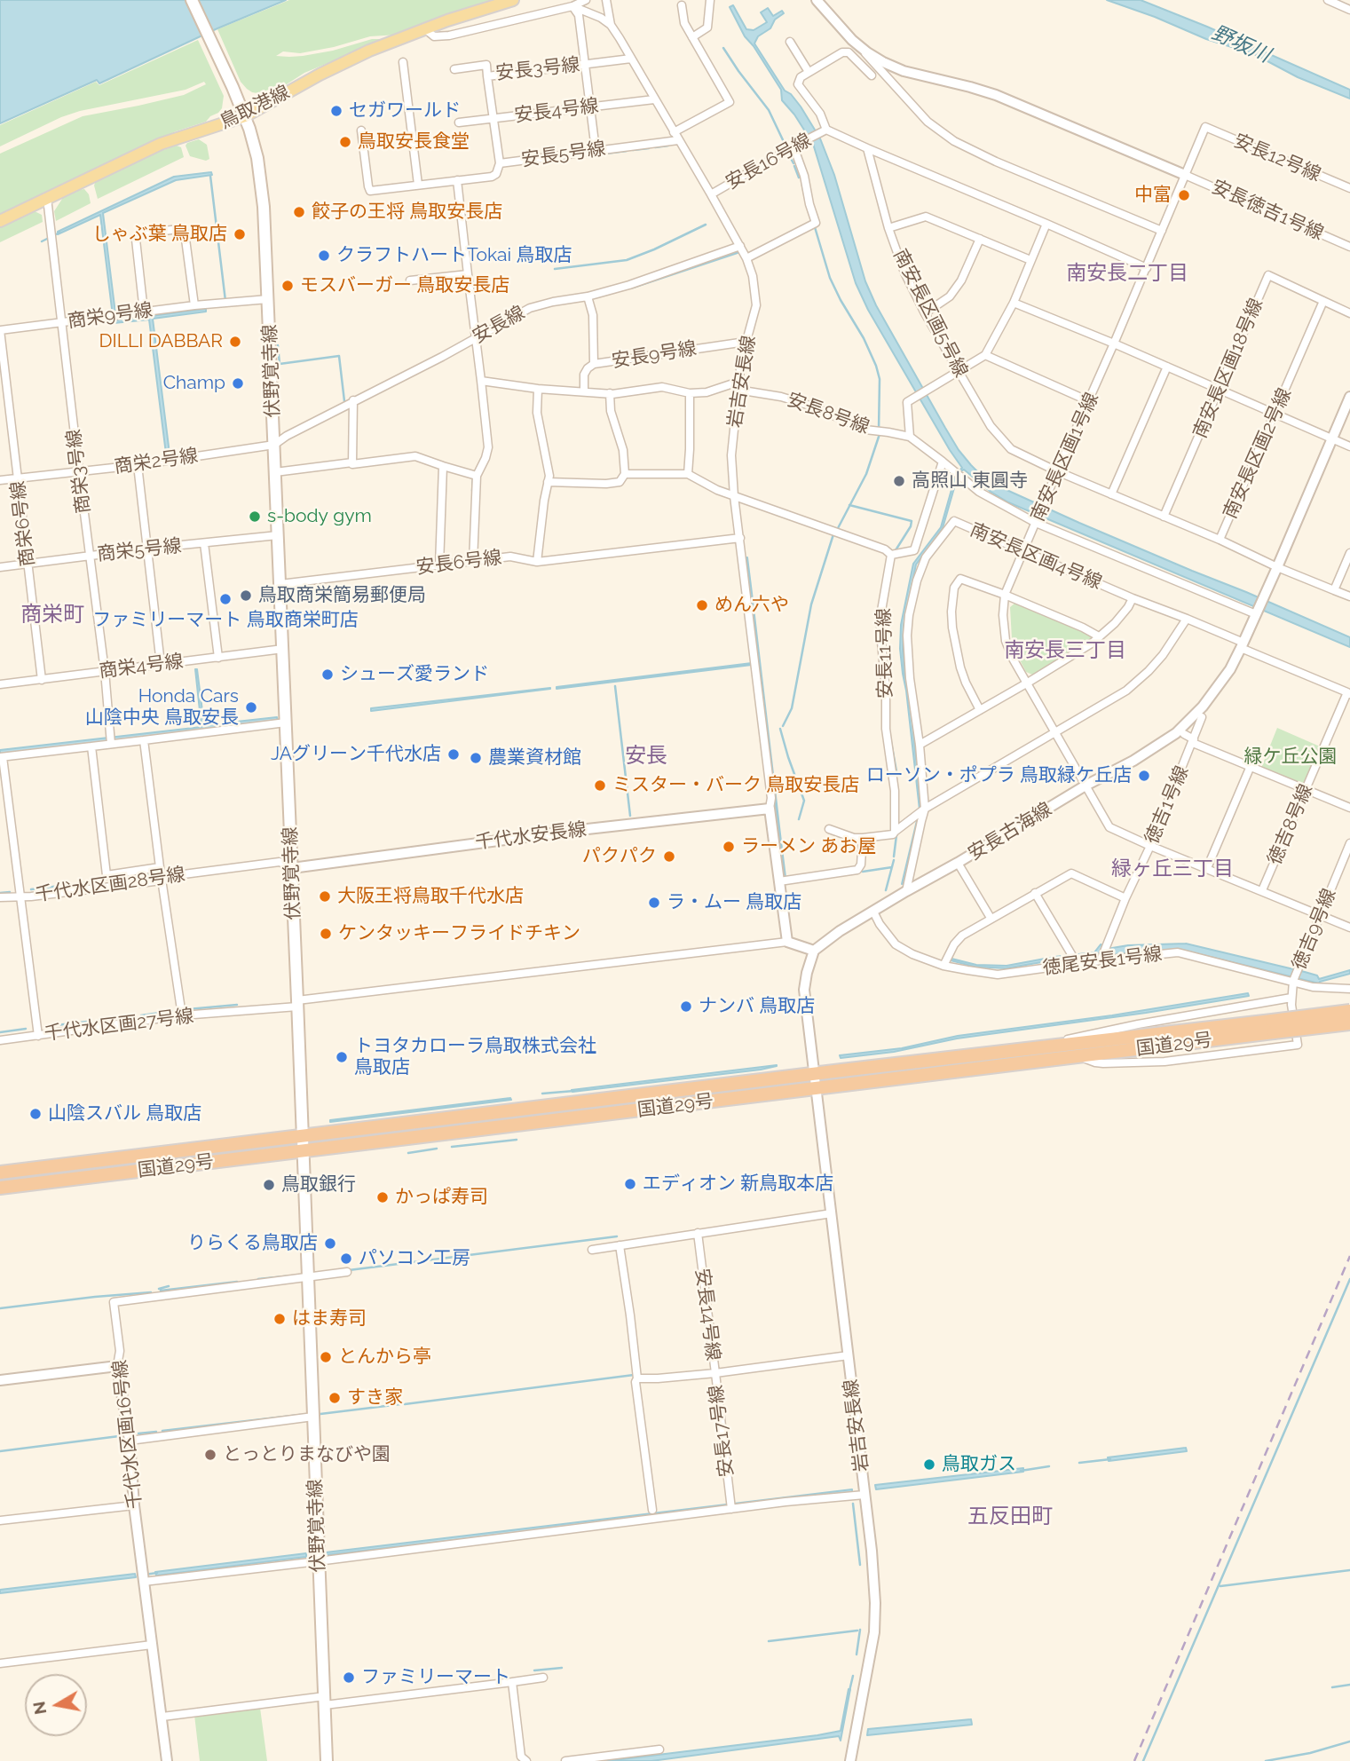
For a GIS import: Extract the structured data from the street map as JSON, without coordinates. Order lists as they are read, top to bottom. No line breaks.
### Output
{"streets":{"highway":["国道29号"],"main road":["鳥取港線","伏野覚寺線"],"street":["安長3号線","安長4号線","安長5号線","安長12号線","安長16号線","安長徳吉1号線","南安長区画5号線","商栄9号線","安長線","安長9号線","南安長区画18号線","岩吉安長線","安長8号線","南安長区画2号線","南安長区画1号線","商栄2号線","商栄3号線","商栄6号線","商栄5号線","南安長区画4号線","安長6号線","安長11号線","商栄4号線","徳吉1号線","徳吉8号線","安長古海線","千代水安長線","千代水区画28号線","徳吉9号線","徳尾安長1号線","千代水区画27号線","安長14号線","安長17号線","千代水区画16号線"]},"crossings":[["安長3号線","安長5号線"],["安長3号線","岩吉安長線"],["鳥取港線","伏野覚寺線"],["鳥取港線","商栄3号線"],["安長4号線","安長5号線"],["安長4号線","岩吉安長線"],["安長5号線","岩吉安長線"],["安長12号線","南安長区画1号線"],["安長16号線","岩吉安長線"],["安長徳吉1号線","南安長区画1号線"],["南安長区画5号線","南安長区画2号線"],["南安長区画5号線","南安長区画1号線"],["商栄9号線","伏野覚寺線"],["商栄9号線","商栄3号線"],["商栄9号線","商栄6号線"],["安長線","伏野覚寺線"],["安長線","岩吉安長線"],["安長線","商栄2号線"],["安長9号線","岩吉安長線"],["安長9号線","安長8号線"],["南安長区画18号線","南安長区画2号線"],["伏野覚寺線","商栄2号線"],["伏野覚寺線","商栄5号線"],["伏野覚寺線","安長6号線"],["伏野覚寺線","商栄4号線"],["伏野覚寺線","千代水安長線"],["伏野覚寺線","千代水区画28号線"],["伏野覚寺線","千代水区画27号線"],["伏野覚寺線","国道29号"],["伏野覚寺線","千代水区画16号線"],["岩吉安長線","安長8号線"],["岩吉安長線","安長6号線"],["岩吉安長線","安長古海線"],["岩吉安長線","千代水安長線"],["岩吉安長線","千代水区画27号線"],["岩吉安長線","国道29号"],["岩吉安長線","安長14号線"],["安長8号線","南安長区画1号線"],["安長8号線","安長古海線"],["南安長区画2号線","南安長区画1号線"],["南安長区画1号線","南安長区画4号線"],["南安長区画1号線","徳吉1号線"],["南安長区画1号線","徳吉8号線"],["南安長区画1号線","安長古海線"],["南安長区画1号線","徳吉9号線"],["商栄2号線","商栄3号線"],["商栄2号線","商栄6号線"],["商栄3号線","商栄5号線"],["商栄3号線","商栄4号線"],["商栄6号線","商栄5号線"],["商栄6号線","商栄4号線"],["南安長区画4号線","徳吉8号線"],["南安長区画4号線","安長古海線"],["徳吉1号線","徳尾安長1号線"],["安長古海線","徳尾安長1号線"],["千代水安長線","千代水区画28号線"],["徳吉9号線","徳尾安長1号線"],["徳吉9号線","国道29号"],["安長14号線","安長17号線"]],"districts":["南安長二丁目","商栄町","南安長三丁目","安長","緑ヶ丘三丁目","五反田町"],"water":["野坂川"],"parks":["緑ケ丘公園"],"places":["セガワールド","鳥取安長食堂","中富","餃子の王将 鳥取安長店","しゃぶ葉 鳥取店","クラフトハートTokai 鳥取店","モスバーガー 鳥取安長店","DILLI DABBAR","Champ","高照山 東圓寺","s-body gym","鳥取商栄簡易郵便局","ファミリーマート 鳥取商栄町店","めん六や","シューズ愛ランド","Honda Cars 山陰中央 鳥取安長","JAグリーン千代水店","農業資材館","ローソン・ポプラ 鳥取緑ケ丘店","ミスター・バーク 鳥取安長店","ラーメン あお屋","パクパク","大阪王将鳥取千代水店","ラ・ムー 鳥取店","ケンタッキーフライドチキン","ナンバ 鳥取店","トヨタカローラ鳥取株式会社 鳥取店","山陰スバル 鳥取店","エディオン 新鳥取本店","鳥取銀行","かっぱ寿司","りらくる鳥取店","パソコン工房","はま寿司","とんから亭","すき家","とっとりまなびや園","鳥取ガス","ファミリーマート"],"north":"left"}
